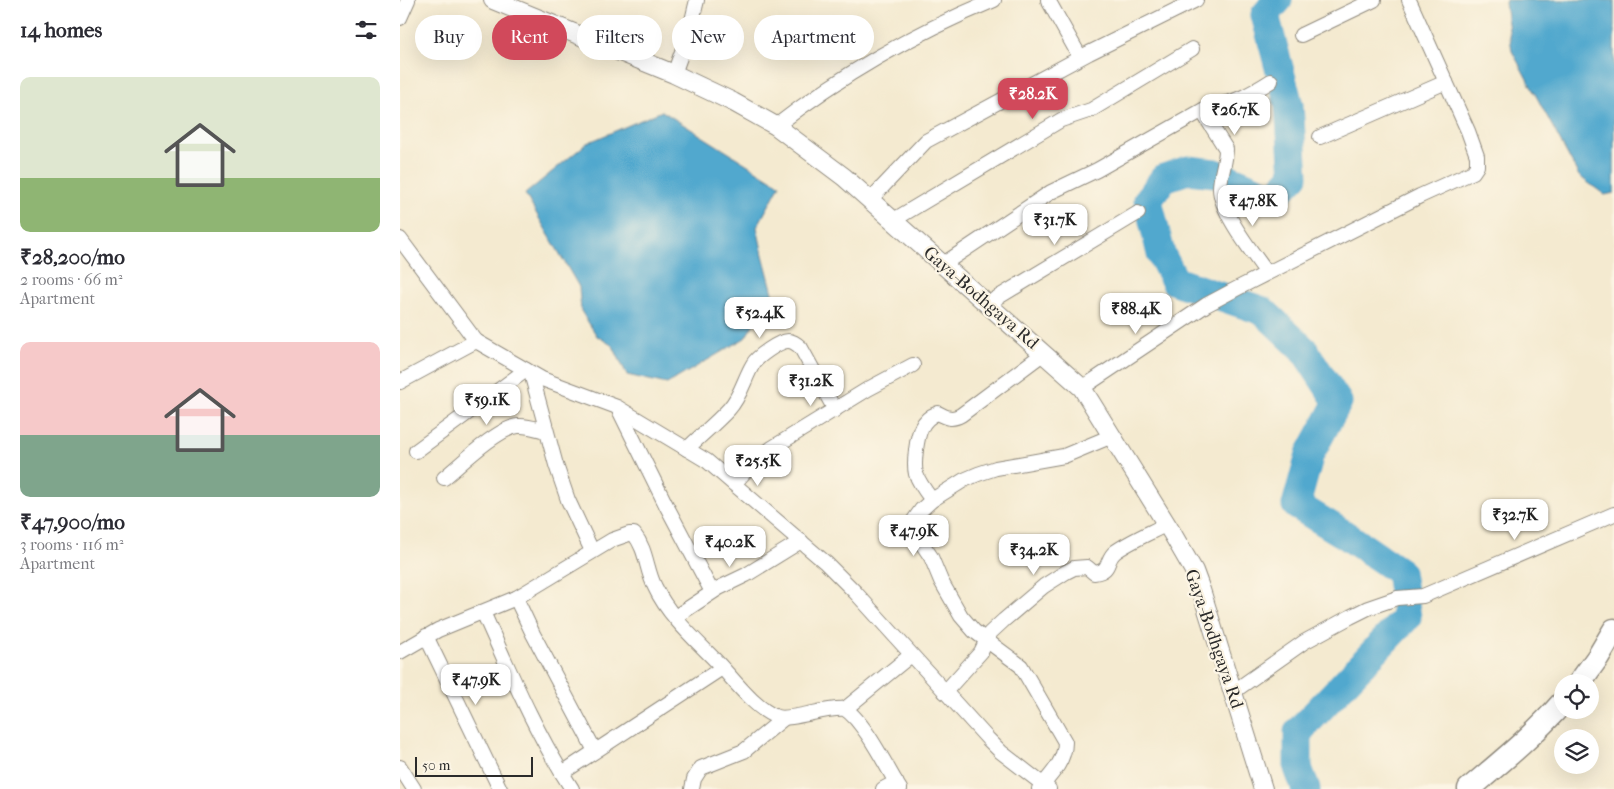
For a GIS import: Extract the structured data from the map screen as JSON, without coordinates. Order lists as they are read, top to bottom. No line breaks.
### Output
{"streets":{"street":["Gaya-Bodhgaya Rd"]},"scale_bar":"50 m","page":{"heading":"14 homes","chip":["Buy","Rent","Filters","New","Apartment"],"list":[{"name":"₹28,200/mo","note":"2 rooms · 66 m² · Apartment"},{"name":"₹47,900/mo","note":"3 rooms · 116 m² · Apartment"}],"price":["₹28.2K","₹26.7K","₹47.8K","₹31.7K","₹88.4K","₹52.4K","₹31.2K","₹59.1K","₹25.5K","₹32.7K","₹47.9K","₹40.2K","₹34.2K","₹47.9K"],"scale":"50 m"}}
